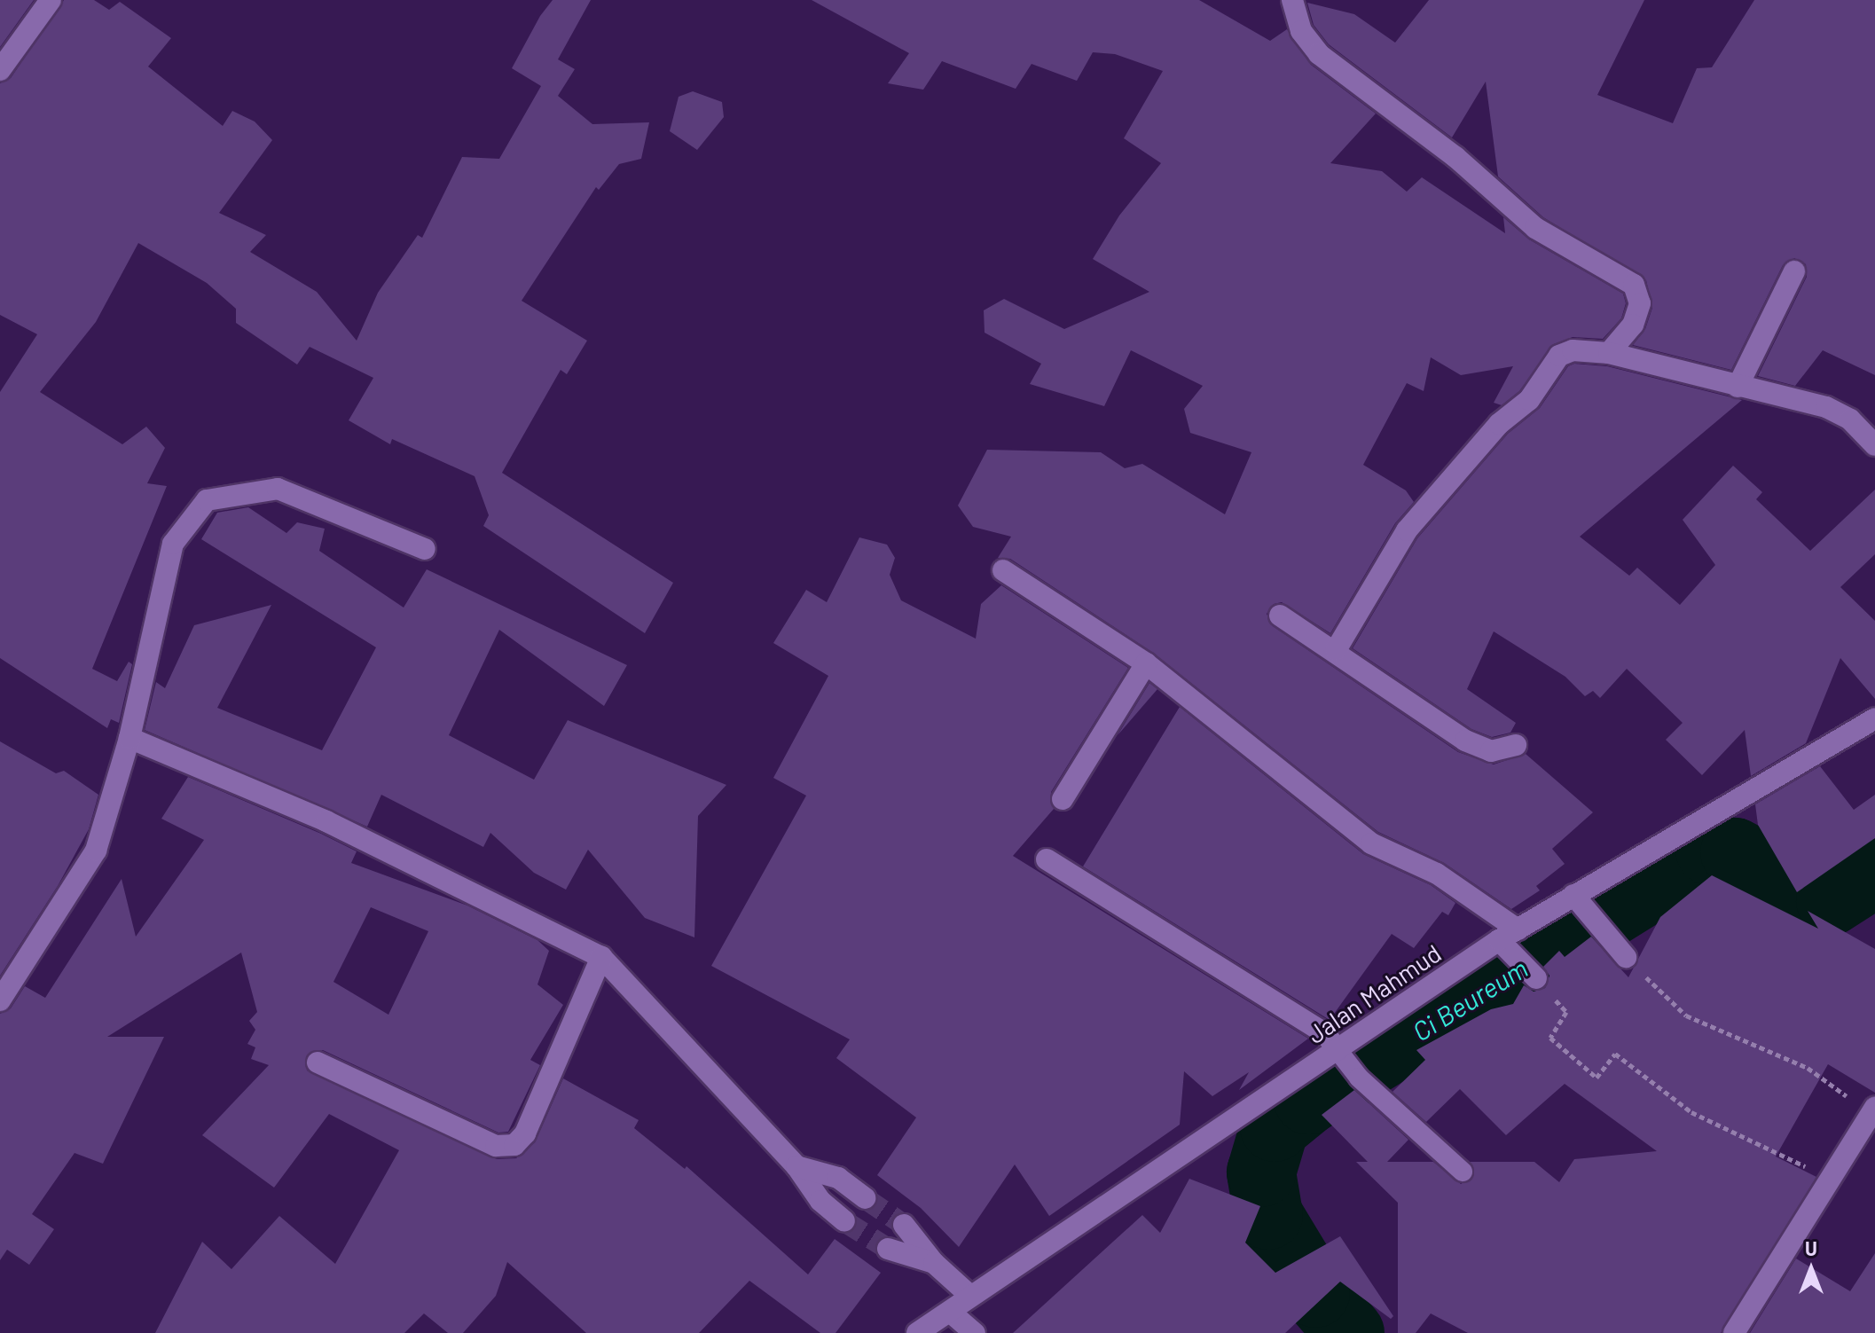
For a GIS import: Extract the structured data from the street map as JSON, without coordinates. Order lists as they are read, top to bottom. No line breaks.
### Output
{"streets":{"street":["Jalan Mahmud"]},"water":["Ci Beureum"],"north":"top"}
